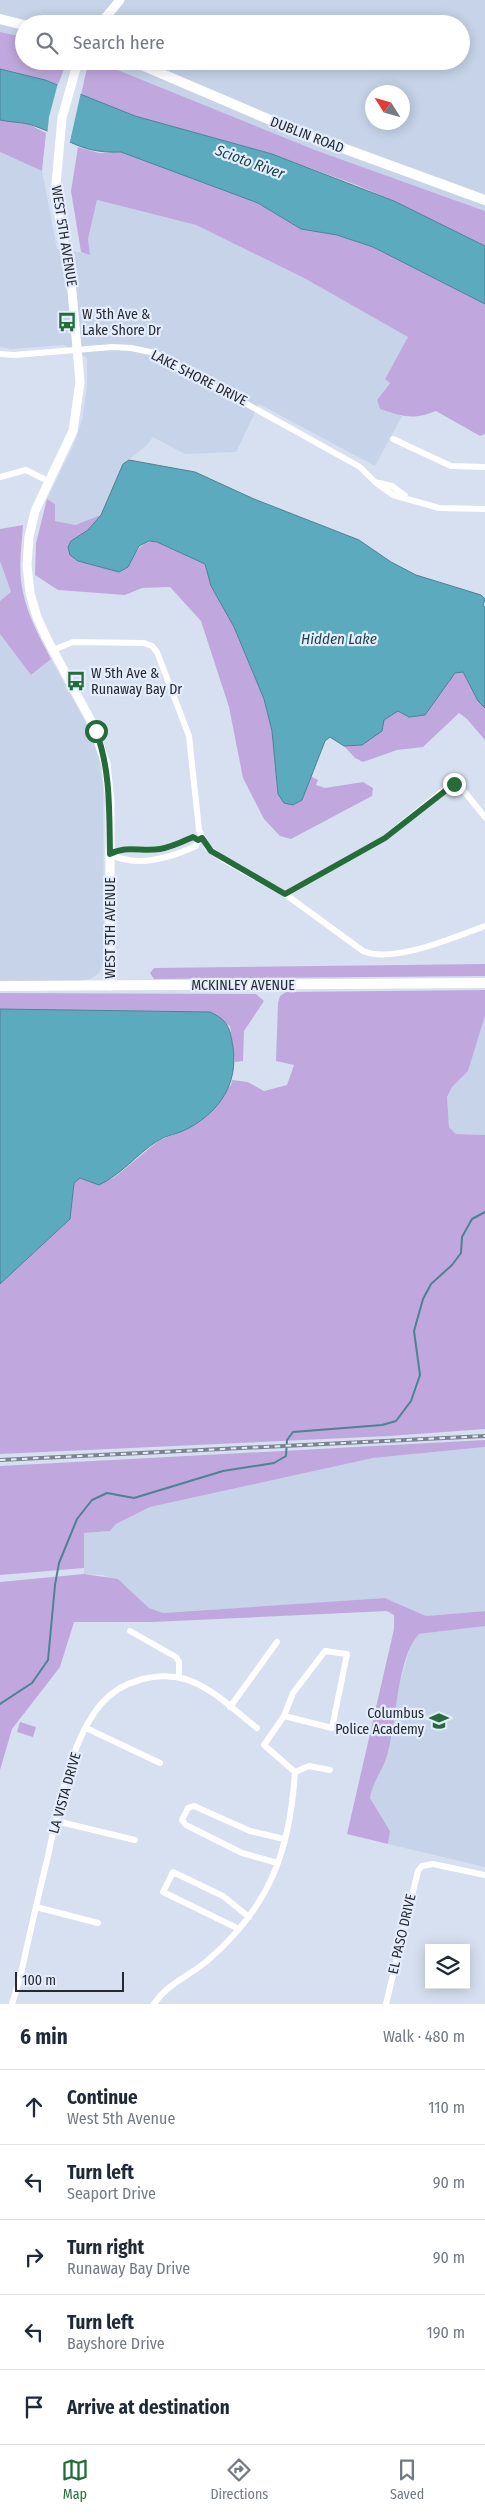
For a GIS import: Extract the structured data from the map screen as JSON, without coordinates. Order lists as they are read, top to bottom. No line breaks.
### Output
{"streets":{"main road":["DUBLIN ROAD","WEST 5TH AVENUE","MCKINLEY AVENUE"],"street":["LAKE SHORE DRIVE","LA VISTA DRIVE","EL PASO DRIVE"]},"crossings":[["WEST 5TH AVENUE","LAKE SHORE DRIVE"],["WEST 5TH AVENUE","MCKINLEY AVENUE"]],"water":["Scioto River","Hidden Lake"],"places":{"bus stop":["W 5th Ave & Lake Shore Dr","W 5th Ave & Runaway Bay Dr"],"school or university":["Columbus Police Academy"]},"scale_bar":"100 m","north":"top left","page":{"search":"Search here","scale":"100 m","heading":["6 min","Walk · 480 m"],"list":[["Continue","West 5th Avenue","110 m"],["Turn left","Seaport Drive","90 m"],["Turn right","Runaway Bay Drive","90 m"],["Turn left","Bayshore Drive","190 m"],"Arrive at destination"],"nav":["Map","Directions","Saved"]}}
